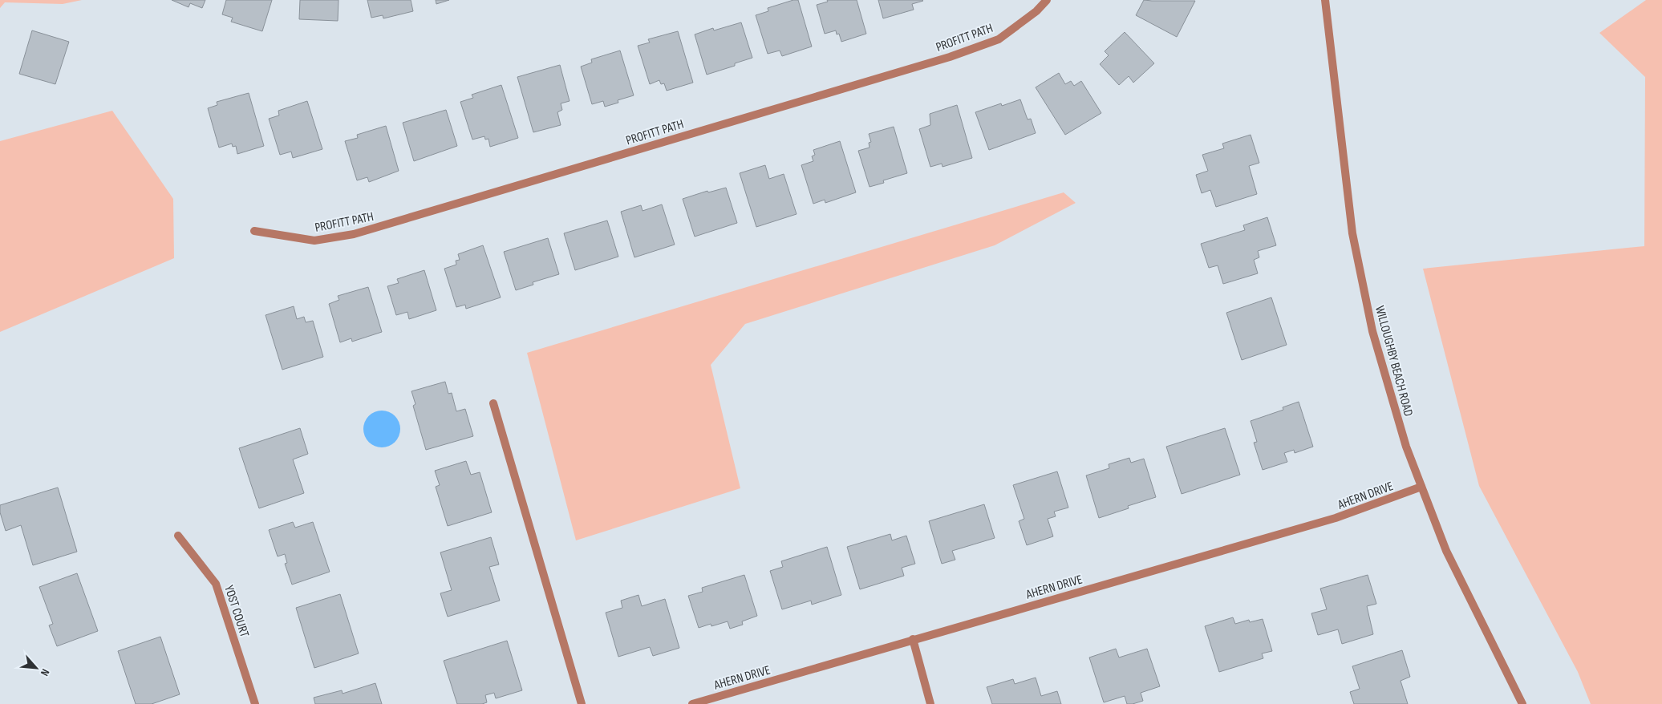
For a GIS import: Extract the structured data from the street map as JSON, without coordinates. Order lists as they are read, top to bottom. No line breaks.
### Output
{"streets":{"street":["PROFITT PATH","WILLOUGHBY BEACH ROAD","AHERN DRIVE","YOST COURT"]},"crossings":[["WILLOUGHBY BEACH ROAD","AHERN DRIVE"]],"north":"bottom right"}
